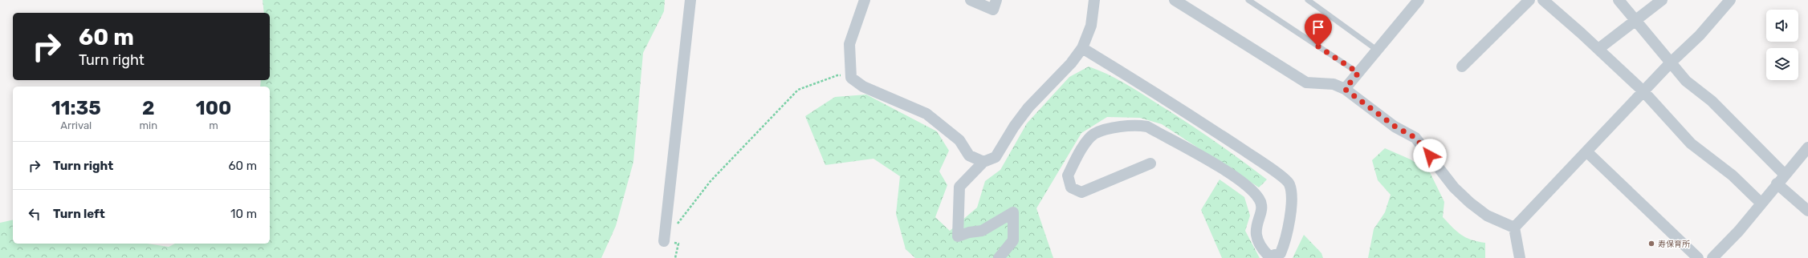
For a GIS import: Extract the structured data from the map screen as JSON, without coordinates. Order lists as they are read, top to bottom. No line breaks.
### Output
{"places":["寿保育所"],"page":{"turn":["60 m","Turn right"],"eta":["11:35","Arrival","2","min","100","m"],"list":[{"name":"Turn right","value":"60 m"},{"name":"Turn left","value":"10 m"}]}}
